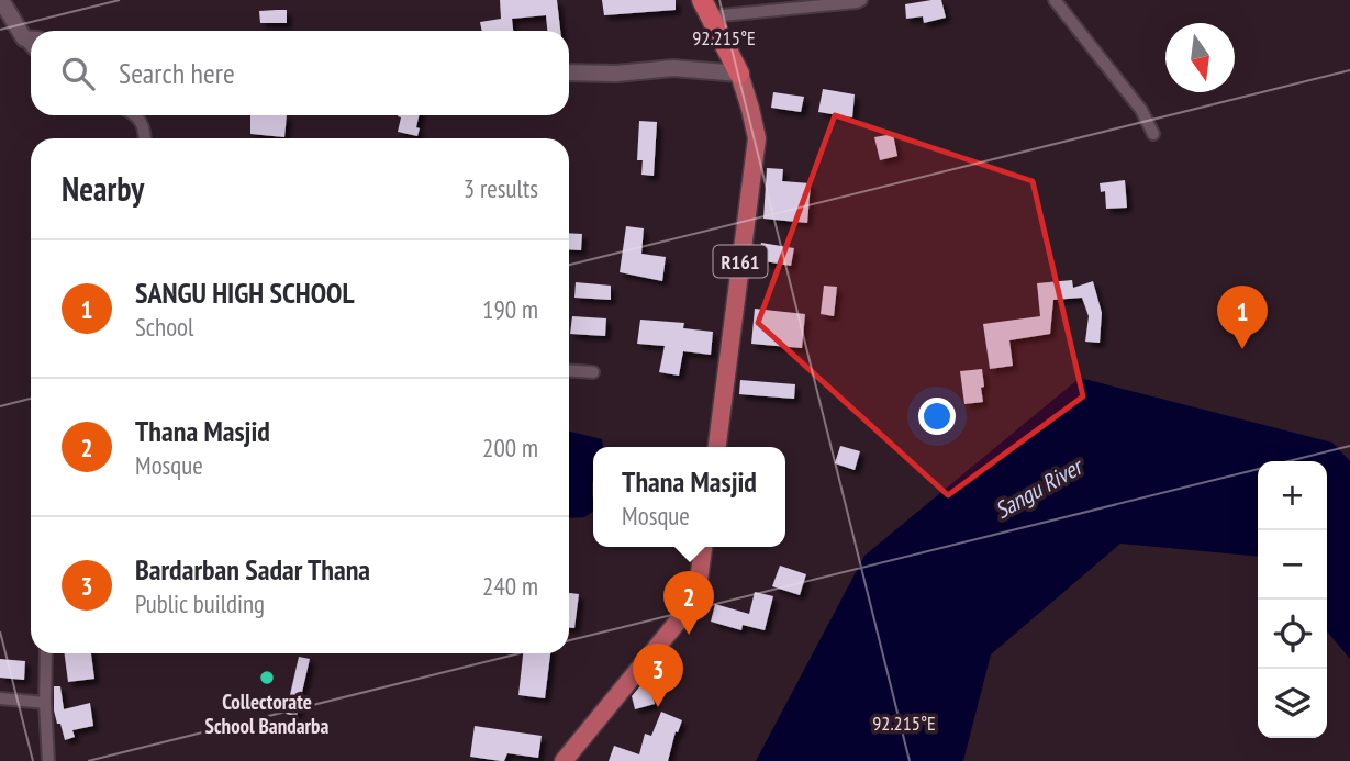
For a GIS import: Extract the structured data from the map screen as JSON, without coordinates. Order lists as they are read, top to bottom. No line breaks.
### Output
{"streets":{"main road":["R161"]},"water":["Sangu River"],"places":["Collectorate School Bandarba"],"north":"bottom","page":{"search":"Search here","heading":["Nearby","3 results"],"list":[{"mark":"1","name":"SANGU HIGH SCHOOL","note":"School","value":"190 m"},{"mark":"2","name":"Thana Masjid","note":"Mosque","value":"200 m"},{"mark":"3","name":"Bardarban Sadar Thana","note":"Public building","value":"240 m"}],"pins":["1","2","3"],"popup":["Thana Masjid","Mosque"],"map_buttons":["+","−"]},"coordinates":["92.215°E"]}
